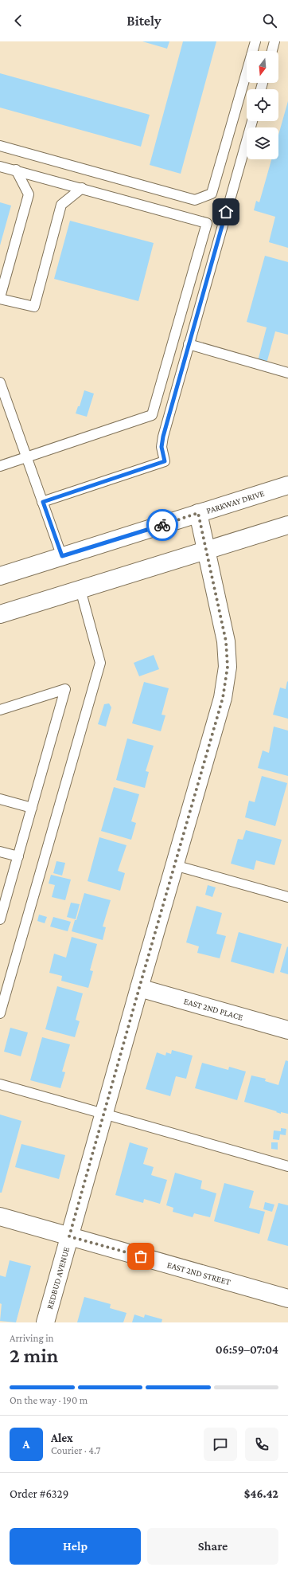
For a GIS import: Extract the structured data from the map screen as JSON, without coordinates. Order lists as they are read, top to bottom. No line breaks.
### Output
{"streets":{"main road":["PARKWAY DRIVE","EAST 2ND PLACE","EAST 2ND STREET","REDBUD AVENUE"]},"crossings":[["PARKWAY DRIVE","REDBUD AVENUE"],["EAST 2ND PLACE","REDBUD AVENUE"],["EAST 2ND STREET","REDBUD AVENUE"]],"north":"bottom","page":{"header":"Bitely","heading":["2 min","Arriving in","06:59–07:04"],"panel":["Alex","Courier · 4.7","Order #6329","$46.42"],"bar":"On the way · 190 m","round":"A","buttons":["Help","Share"]}}
